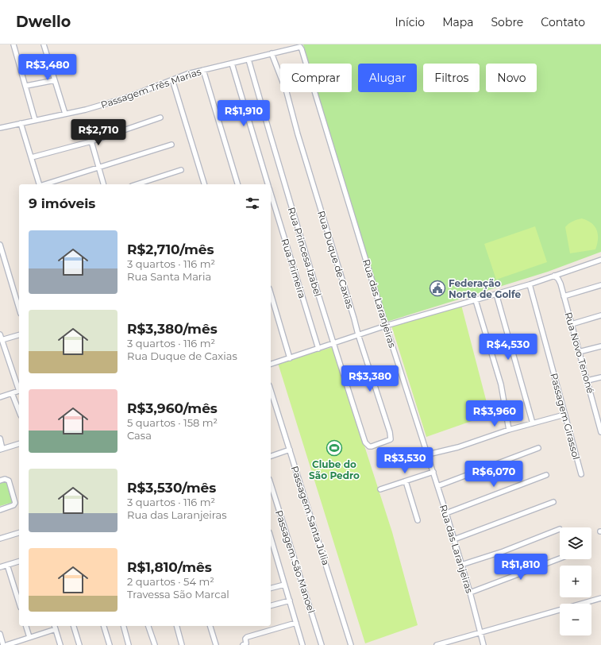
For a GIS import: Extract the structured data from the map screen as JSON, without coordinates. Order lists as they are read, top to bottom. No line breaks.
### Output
{"streets":{"street":["Passagem Três Marias","Rua Princesa Izabel","Rua Duque de Caxias","Rua Primeira","Rua das Laranjeiras","Rua Novo Tenoné","Passagem Girassol","Passagem Santa Júlia","Passagem São Manoel"]},"crossings":[["Passagem Três Marias","Rua Princesa Izabel"],["Passagem Três Marias","Rua Duque de Caxias"],["Passagem Três Marias","Rua Primeira"],["Passagem Três Marias","Rua das Laranjeiras"],["Rua Princesa Izabel","Rua Duque de Caxias"]],"places":{"public building":["Federação Norte de Golfe"],"sports":["Clube do São Pedro"]},"page":{"header":"Dwello","nav":["Início","Mapa","Sobre","Contato"],"price":["R$3,480","R$1,910","R$2,710","R$4,530","R$3,380","R$3,960","R$3,530","R$6,070","R$1,810"],"chip":["Comprar","Alugar","Filtros","Novo"],"heading":"9 imóveis","list":[{"name":"R$2,710/mês","note":"3 quartos · 116 m² · Rua Santa Maria"},{"name":"R$3,380/mês","note":"3 quartos · 116 m² · Rua Duque de Caxias"},{"name":"R$3,960/mês","note":"5 quartos · 158 m² · Casa"},{"name":"R$3,530/mês","note":"3 quartos · 116 m² · Rua das Laranjeiras"},{"name":"R$1,810/mês","note":"2 quartos · 54 m² · Travessa São Marcal"}],"map_buttons":["+","−"]}}
